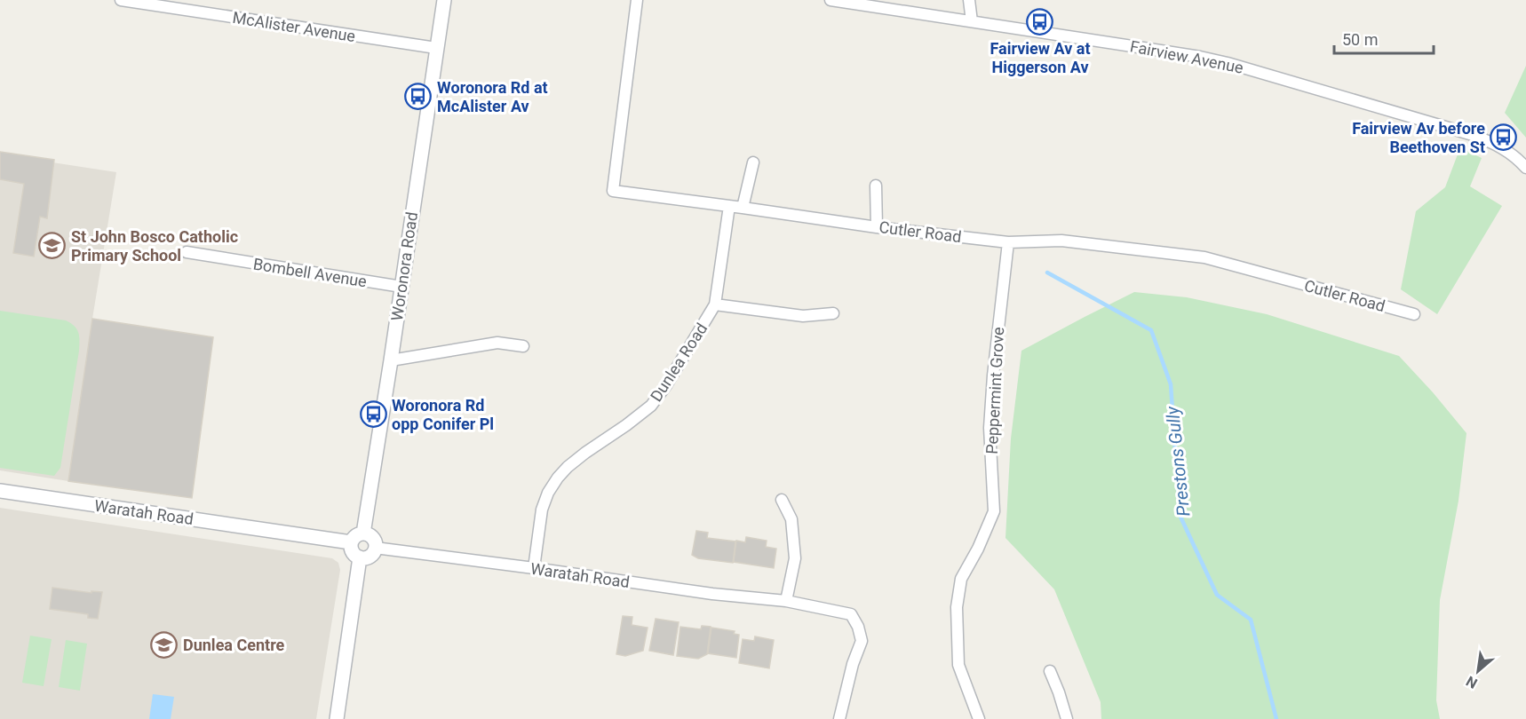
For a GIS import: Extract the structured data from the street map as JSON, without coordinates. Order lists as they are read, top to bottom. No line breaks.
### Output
{"streets":{"street":["McAlister Avenue","Fairview Avenue","Cutler Road","Woronora Road","Bombell Avenue","Dunlea Road","Peppermint Grove","Waratah Road"]},"crossings":[["McAlister Avenue","Woronora Road"],["Cutler Road","Dunlea Road"],["Cutler Road","Peppermint Grove"],["Woronora Road","Bombell Avenue"],["Woronora Road","Waratah Road"],["Dunlea Road","Waratah Road"]],"water":["Prestons Gully"],"places":{"bus stop":["Fairview Av at Higgerson Av","Woronora Rd at McAlister Av","Fairview Av before Beethoven St","Woronora Rd opp Conifer Pl"],"school or university":["St John Bosco Catholic Primary School","Dunlea Centre"]},"scale_bar":"50 m","north":"bottom left"}
